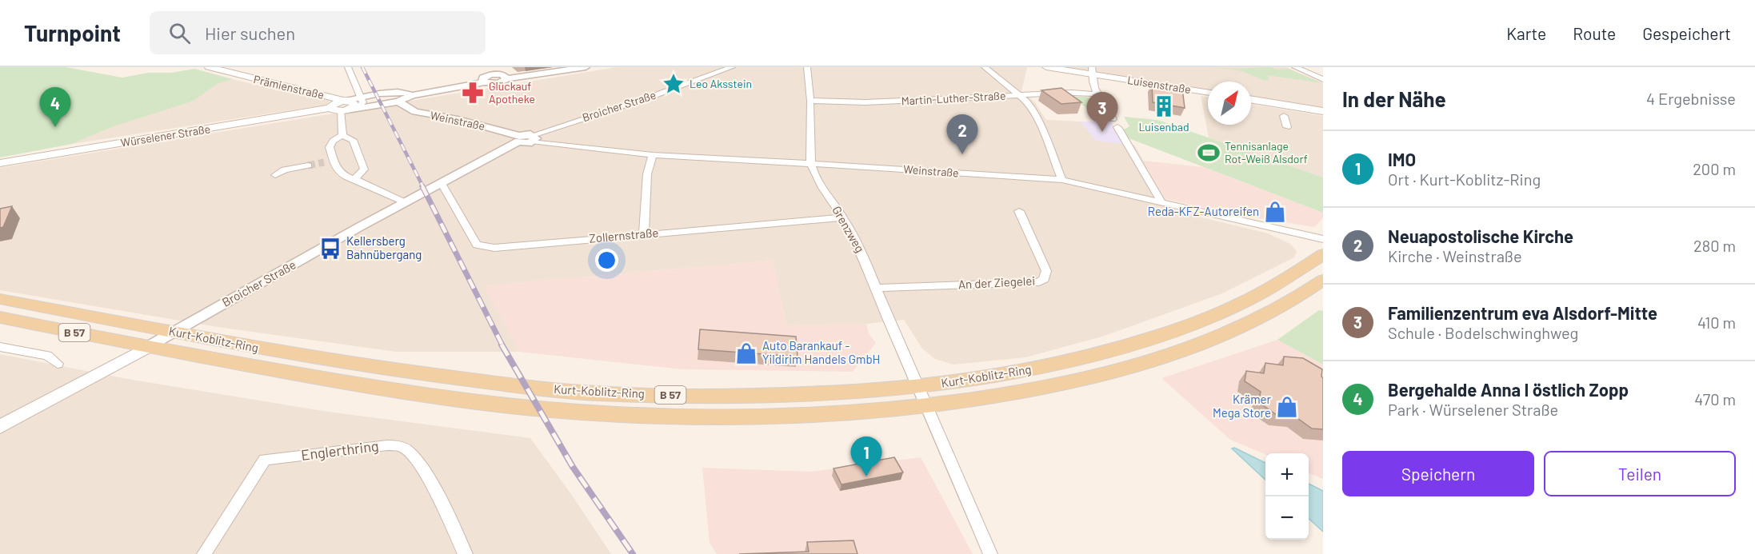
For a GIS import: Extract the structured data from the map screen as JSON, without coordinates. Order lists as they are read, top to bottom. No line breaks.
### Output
{"streets":{"main road":["Luisenstraße","Prämienstraße","Broicher Straße","Würselener Straße","B 57","Kurt-Koblitz-Ring"],"street":["Martin-Luther-Straße","Weinstraße","Grenzweg","Zollernstraße","An der Ziegelei","Englerthring"]},"crossings":[["Prämienstraße","Würselener Straße"],["Martin-Luther-Straße","Grenzweg"],["Broicher Straße","Weinstraße"],["Broicher Straße","Zollernstraße"],["Broicher Straße","Kurt-Koblitz-Ring"],["Weinstraße","Grenzweg"],["Grenzweg","Zollernstraße"],["Grenzweg","An der Ziegelei"],["Grenzweg","Kurt-Koblitz-Ring"]],"places":{"place":["Leo Aksstein"],"pharmacy":["Glückauf Apotheke"],"building":["Luisenbad"],"sports":["Tennisanlage Rot-Weiß Alsdorf"],"shop":["Reda-KFZ-Autoreifen","Auto Barankauf - Yildirim Handels GmbH","Krämer Mega Store"],"bus stop":["Kellersberg Bahnübergang"]},"north":"top right","page":{"header":"Turnpoint","search":"Hier suchen","nav":["Karte","Route","Gespeichert"],"heading":["In der Nähe","4 Ergebnisse"],"pins":["4","3","2","1"],"list":[{"mark":"1","name":"IMO","note":"Ort · Kurt-Koblitz-Ring","value":"200 m"},{"mark":"2","name":"Neuapostolische Kirche","note":"Kirche · Weinstraße","value":"280 m"},{"mark":"3","name":"Familienzentrum eva Alsdorf-Mitte","note":"Schule · Bodelschwinghweg","value":"410 m"},{"mark":"4","name":"Bergehalde Anna I östlich Zopp","note":"Park · Würselener Straße","value":"470 m"}],"buttons":["Speichern","Teilen"],"map_buttons":["+","−"]}}
